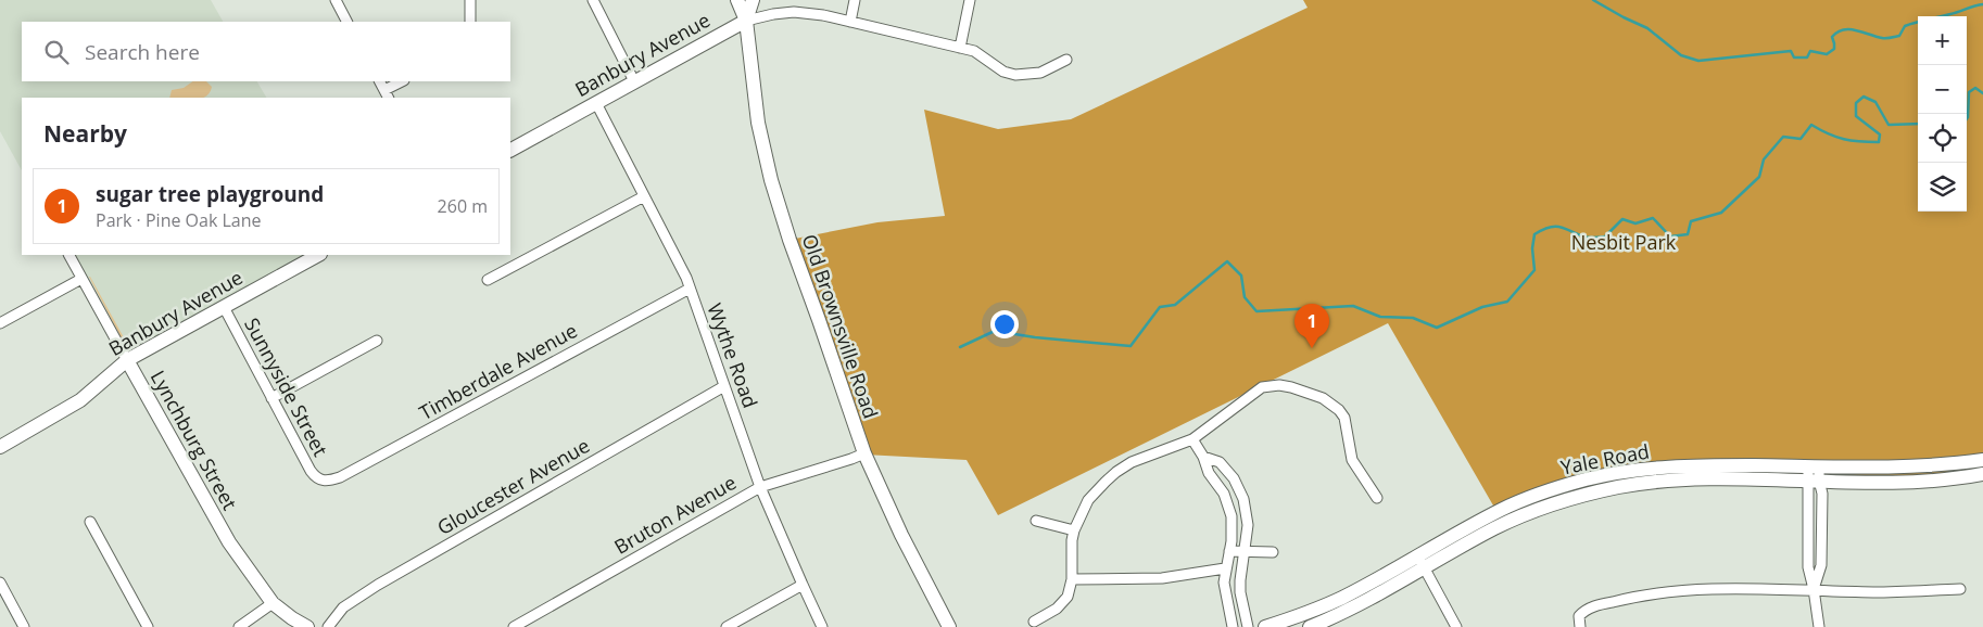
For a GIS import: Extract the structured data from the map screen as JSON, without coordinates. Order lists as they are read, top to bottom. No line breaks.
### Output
{"streets":{"main road":["Banbury Avenue","Old Brownsville Road","Lynchburg Street","Yale Road"],"street":["Wythe Road","Timberdale Avenue","Sunnyside Street","Gloucester Avenue","Bruton Avenue"]},"crossings":[["Banbury Avenue","Old Brownsville Road"],["Banbury Avenue","Wythe Road"],["Banbury Avenue","Sunnyside Street"],["Banbury Avenue","Lynchburg Street"],["Old Brownsville Road","Bruton Avenue"],["Wythe Road","Timberdale Avenue"],["Wythe Road","Gloucester Avenue"],["Wythe Road","Bruton Avenue"],["Timberdale Avenue","Sunnyside Street"]],"parks":["Nesbit Park"],"page":{"map_buttons":["+","−"],"search":"Search here","heading":"Nearby","list":[{"mark":"1","name":"sugar tree playground","note":"Park · Pine Oak Lane","value":"260 m"}],"pins":"1"}}
